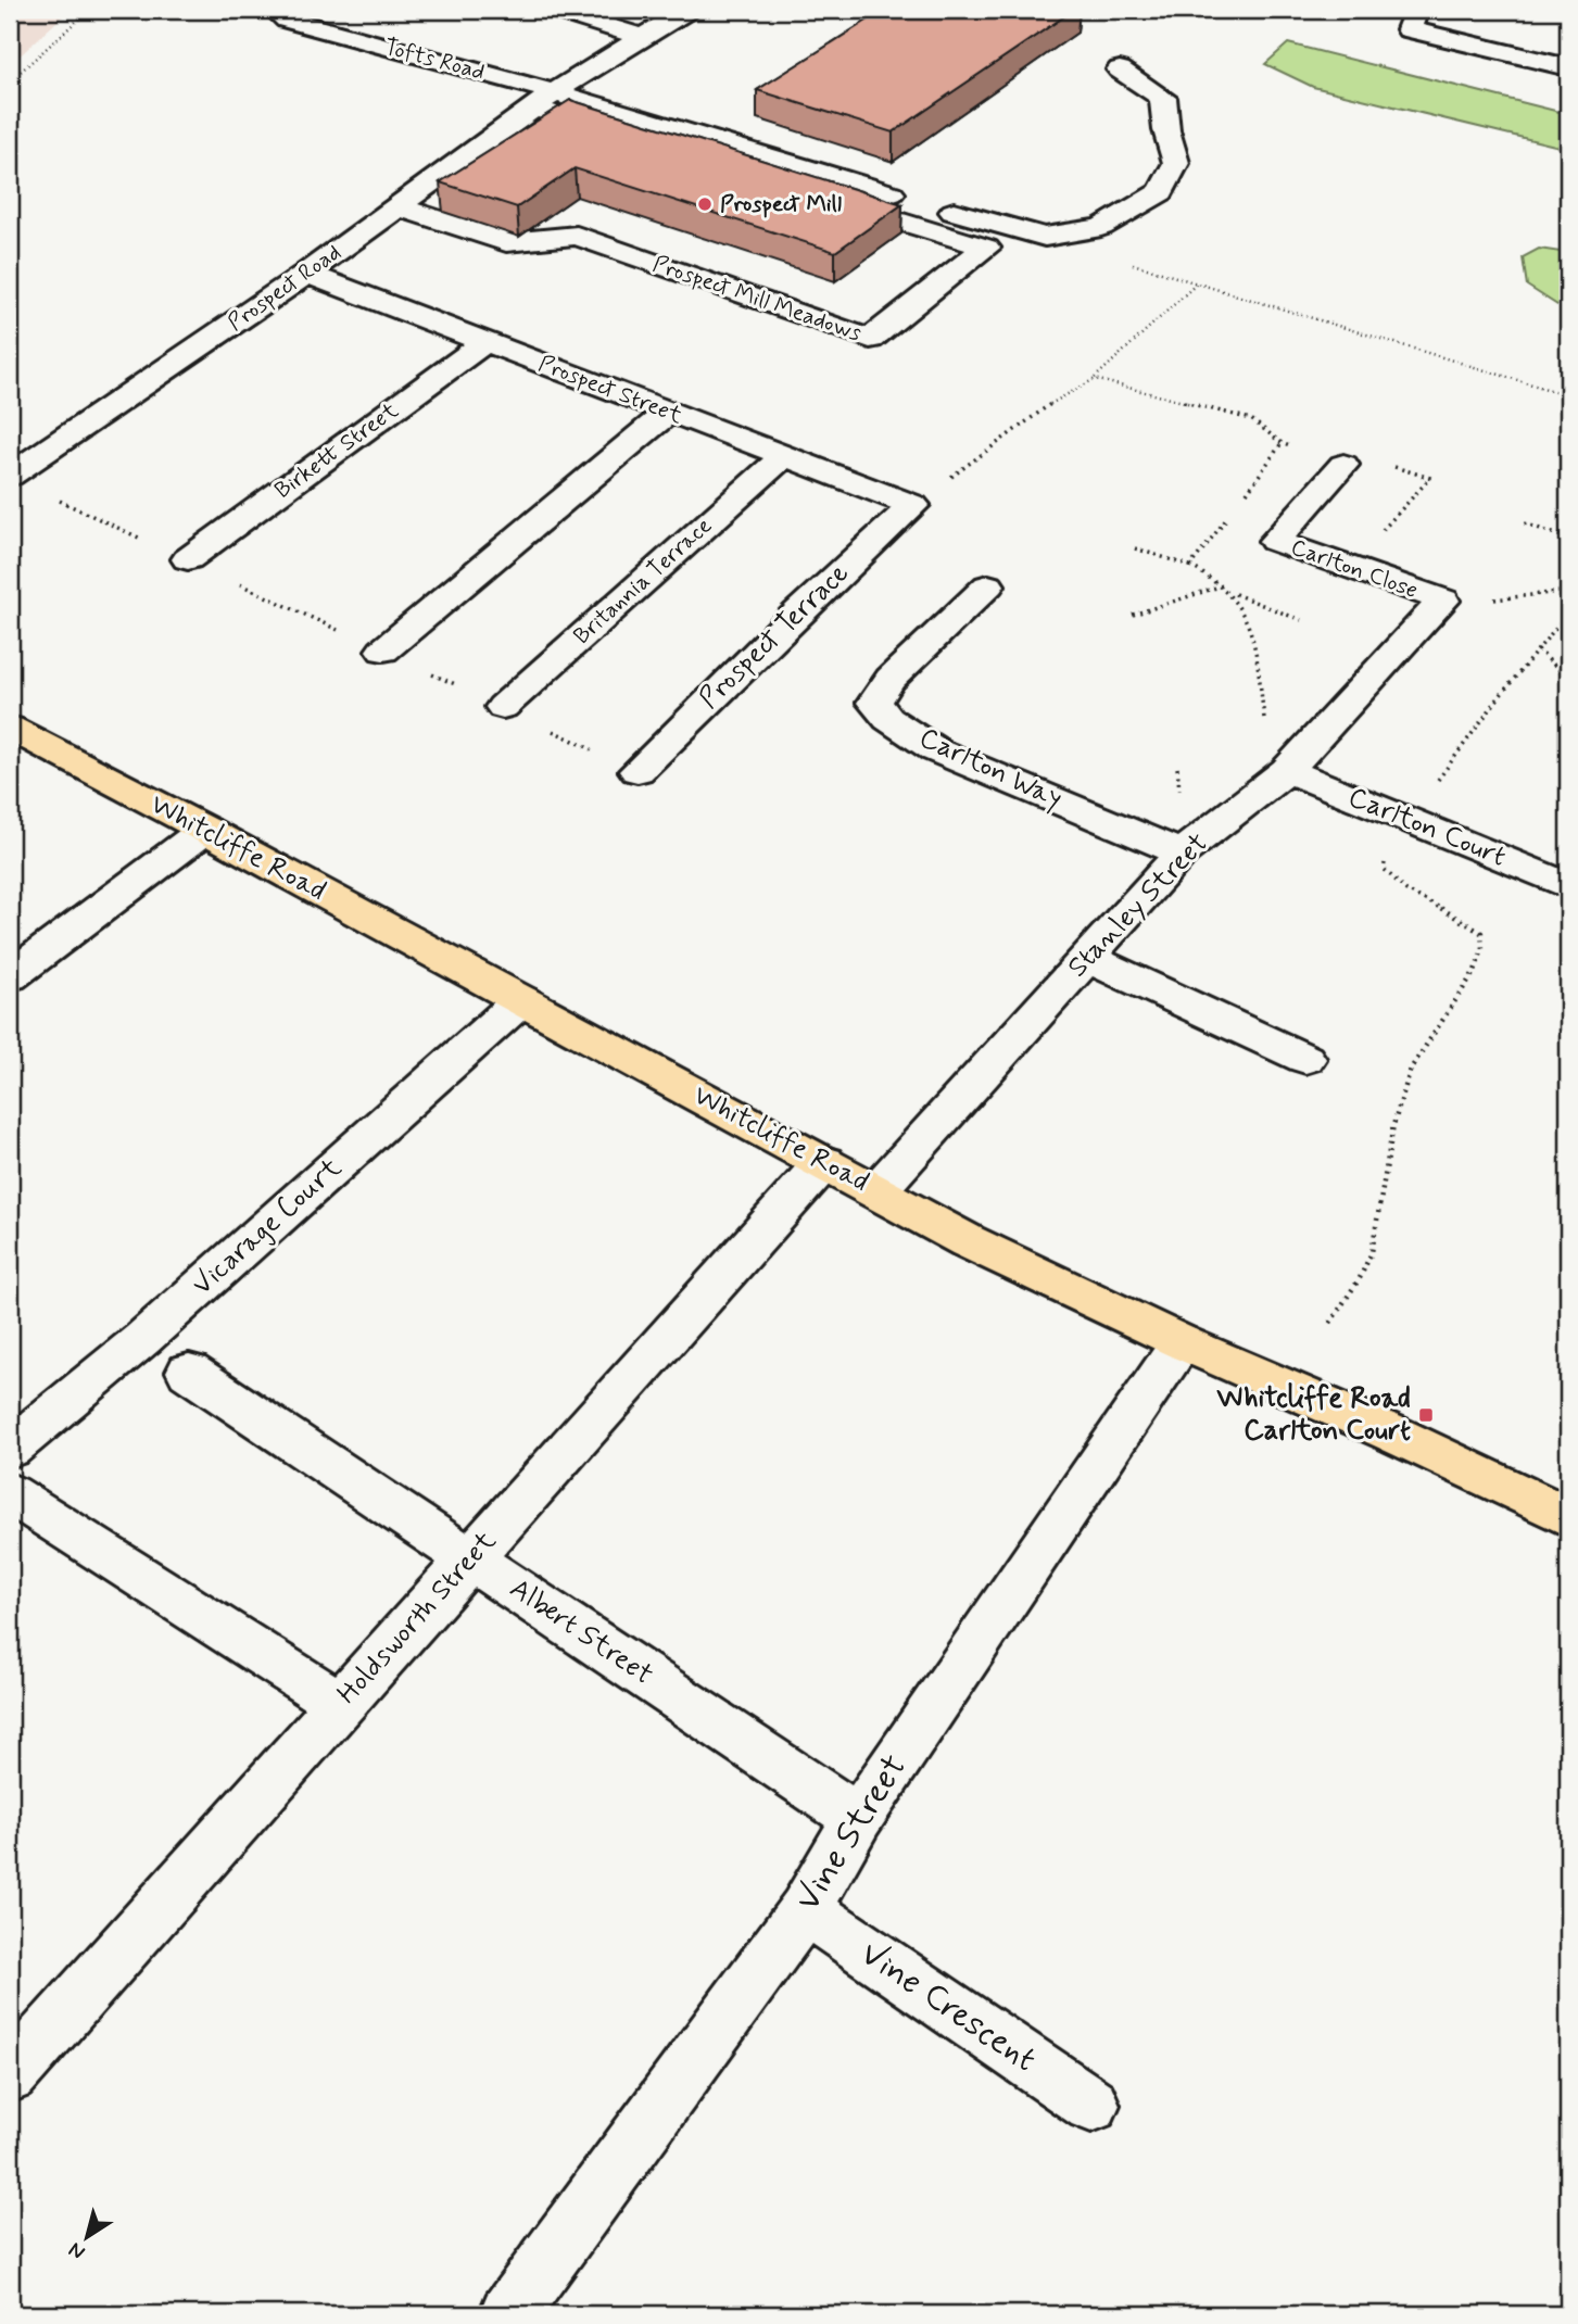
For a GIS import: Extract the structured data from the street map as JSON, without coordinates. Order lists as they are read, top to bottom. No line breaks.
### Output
{"streets":{"main road":["Whitcliffe Road"],"street":["Tofts Road","Prospect Road","Prospect Mill Meadows","Prospect Street","Birkett Street","Carlton Close","Britannia Terrace","Prospect Terrace","Carlton Way","Carlton Court","Stanley Street","Vicarage Court","Holdsworth Street","Albert Street","Vine Street","Vine Crescent"]},"crossings":[["Tofts Road","Prospect Road"],["Tofts Road","Prospect Mill Meadows"],["Prospect Road","Prospect Mill Meadows"],["Prospect Road","Prospect Street"],["Prospect Street","Birkett Street"],["Prospect Street","Britannia Terrace"],["Prospect Street","Prospect Terrace"],["Carlton Close","Stanley Street"],["Carlton Way","Stanley Street"],["Carlton Court","Stanley Street"],["Whitcliffe Road","Stanley Street"],["Whitcliffe Road","Vicarage Court"],["Whitcliffe Road","Holdsworth Street"],["Whitcliffe Road","Vine Street"],["Holdsworth Street","Albert Street"],["Albert Street","Vine Street"],["Vine Street","Vine Crescent"]],"places":{"other":["Prospect Mill"],"transit":["Whitcliffe Road Carlton Court"]},"north":"bottom left"}
